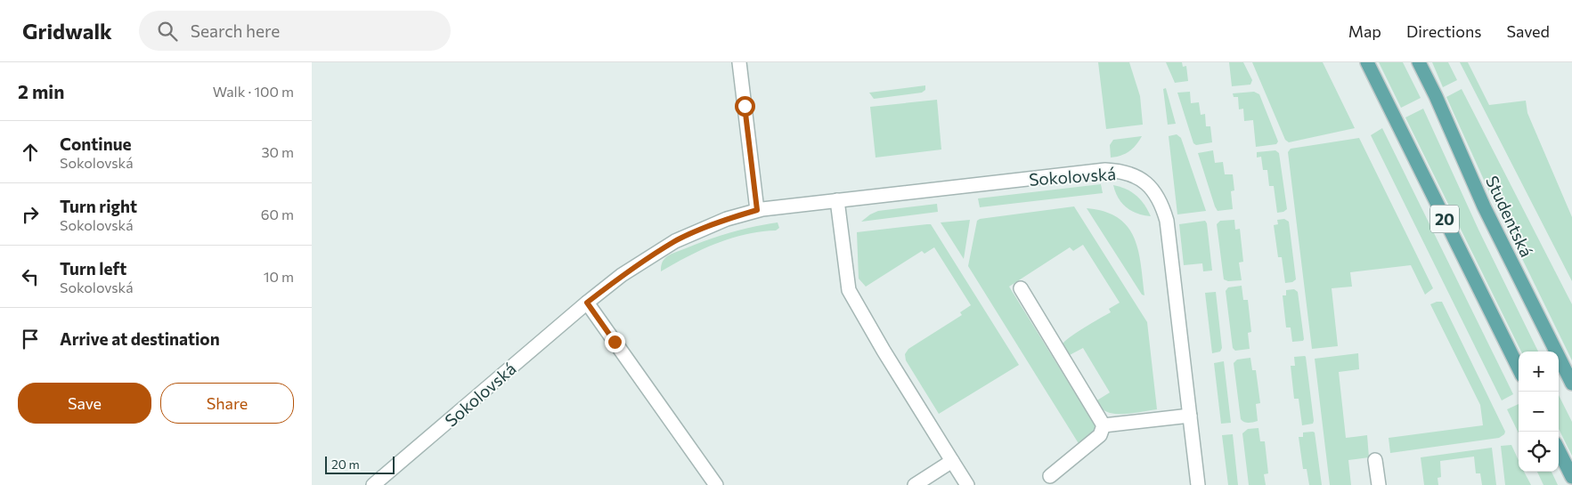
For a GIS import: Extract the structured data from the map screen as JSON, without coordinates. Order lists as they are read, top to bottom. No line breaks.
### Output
{"streets":{"main road":["Studentská","20"],"street":["Sokolovská"]},"scale_bar":"20 m","page":{"header":"Gridwalk","search":"Search here","nav":["Map","Directions","Saved"],"heading":["2 min","Walk · 100 m"],"list":[["Continue","Sokolovská","30 m"],["Turn right","Sokolovská","60 m"],["Turn left","Sokolovská","10 m"],"Arrive at destination"],"map_buttons":["+","−"],"buttons":["Save","Share"],"scale":"20 m"}}
